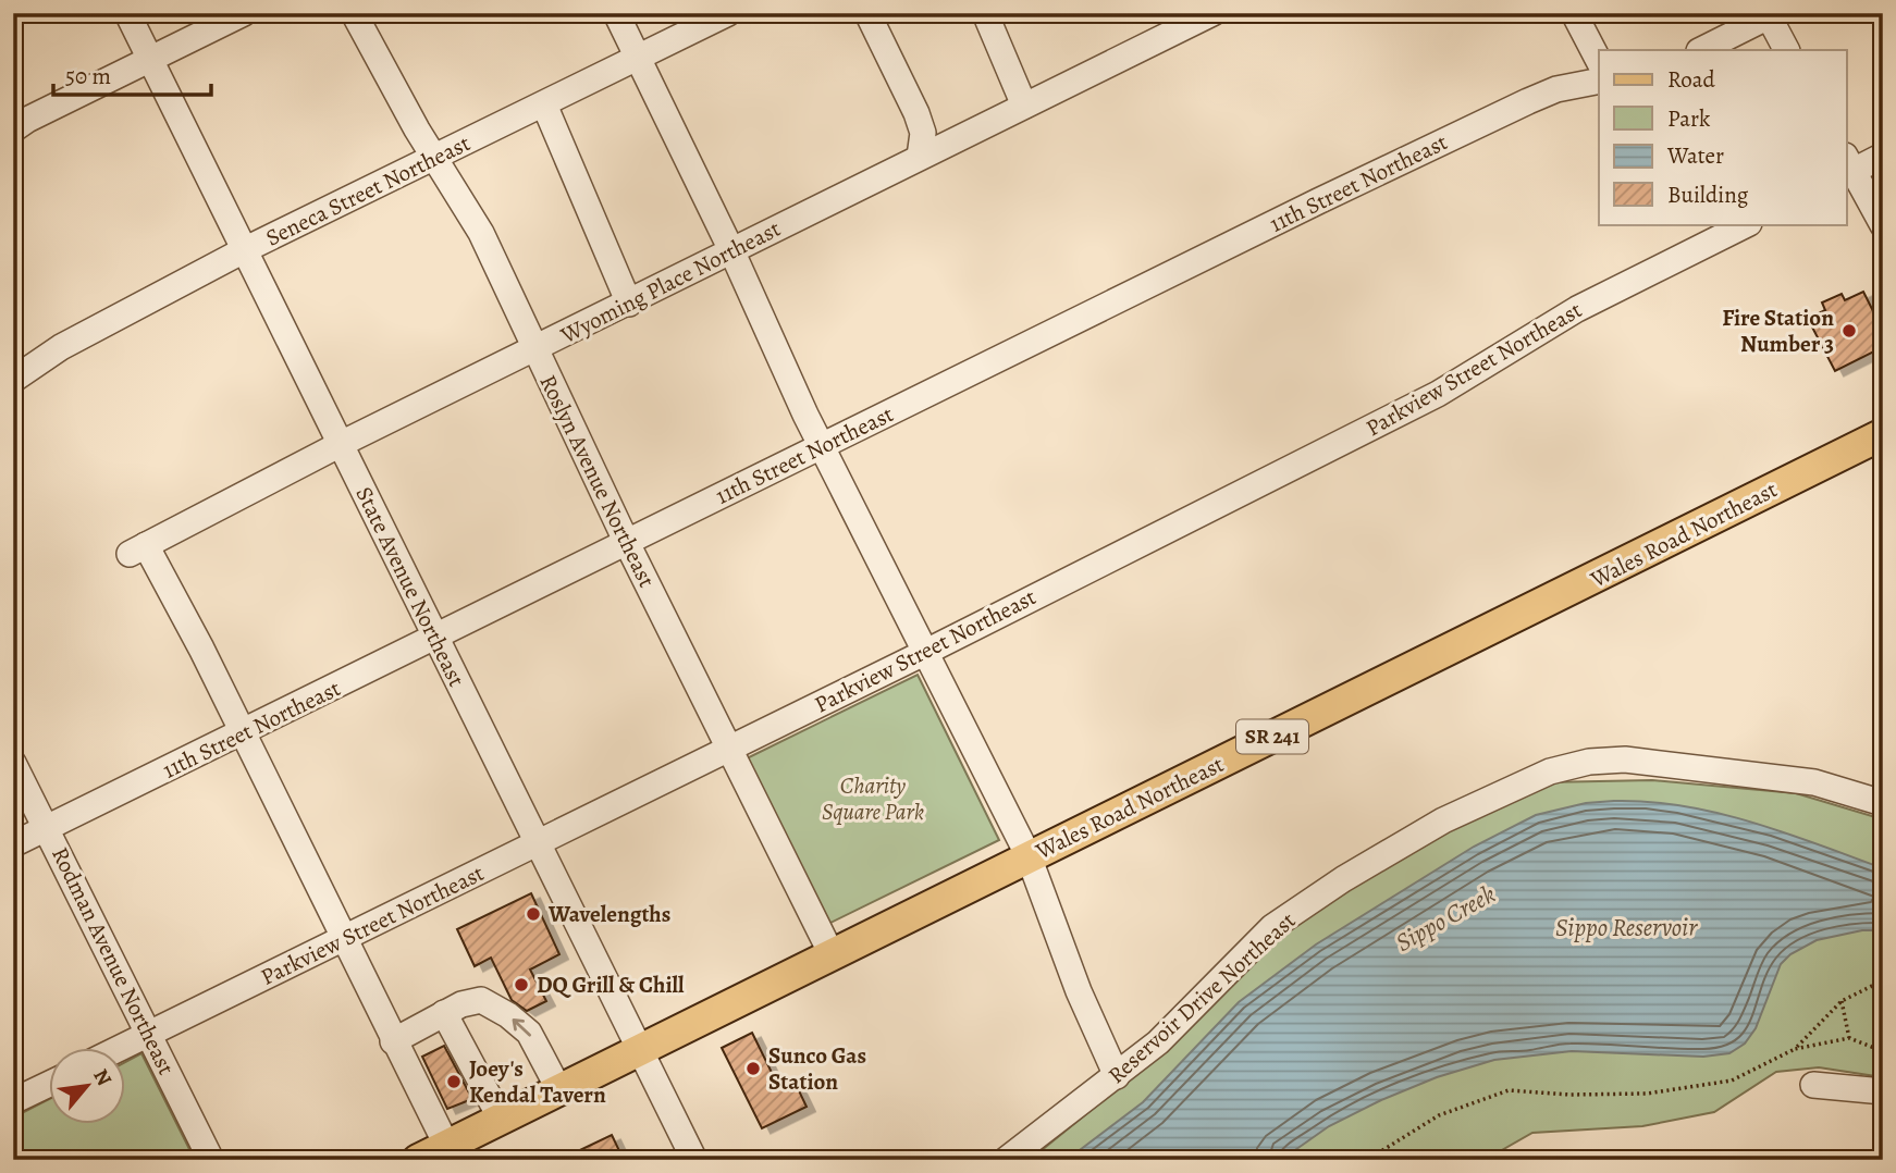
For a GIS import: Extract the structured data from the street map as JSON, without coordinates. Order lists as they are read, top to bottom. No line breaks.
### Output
{"streets":{"main road":["Wales Road Northeast","SR 241"],"street":["11th Street Northeast","Seneca Street Northeast","Wyoming Place Northeast","Parkview Street Northeast","Roslyn Avenue Northeast","State Avenue Northeast","Rodman Avenue Northeast","Reservoir Drive Northeast"]},"crossings":[["11th Street Northeast","Wyoming Place Northeast"],["11th Street Northeast","Roslyn Avenue Northeast"],["11th Street Northeast","State Avenue Northeast"],["11th Street Northeast","Rodman Avenue Northeast"],["Seneca Street Northeast","Roslyn Avenue Northeast"],["Seneca Street Northeast","State Avenue Northeast"],["Wyoming Place Northeast","Roslyn Avenue Northeast"],["Wyoming Place Northeast","State Avenue Northeast"],["Parkview Street Northeast","Roslyn Avenue Northeast"],["Parkview Street Northeast","State Avenue Northeast"],["Parkview Street Northeast","Rodman Avenue Northeast"],["Roslyn Avenue Northeast","Wales Road Northeast"],["Wales Road Northeast","State Avenue Northeast"]],"water":["Sippo Creek","Sippo Reservoir"],"parks":["Charity Square Park"],"places":["Fire Station Number 3","Wavelengths","DQ Grill & Chill","Sunco Gas Station","Joey's Kendal Tavern"],"legend":["Road","Park","Water","Building"],"scale_bar":"50 m","north":"top right"}
